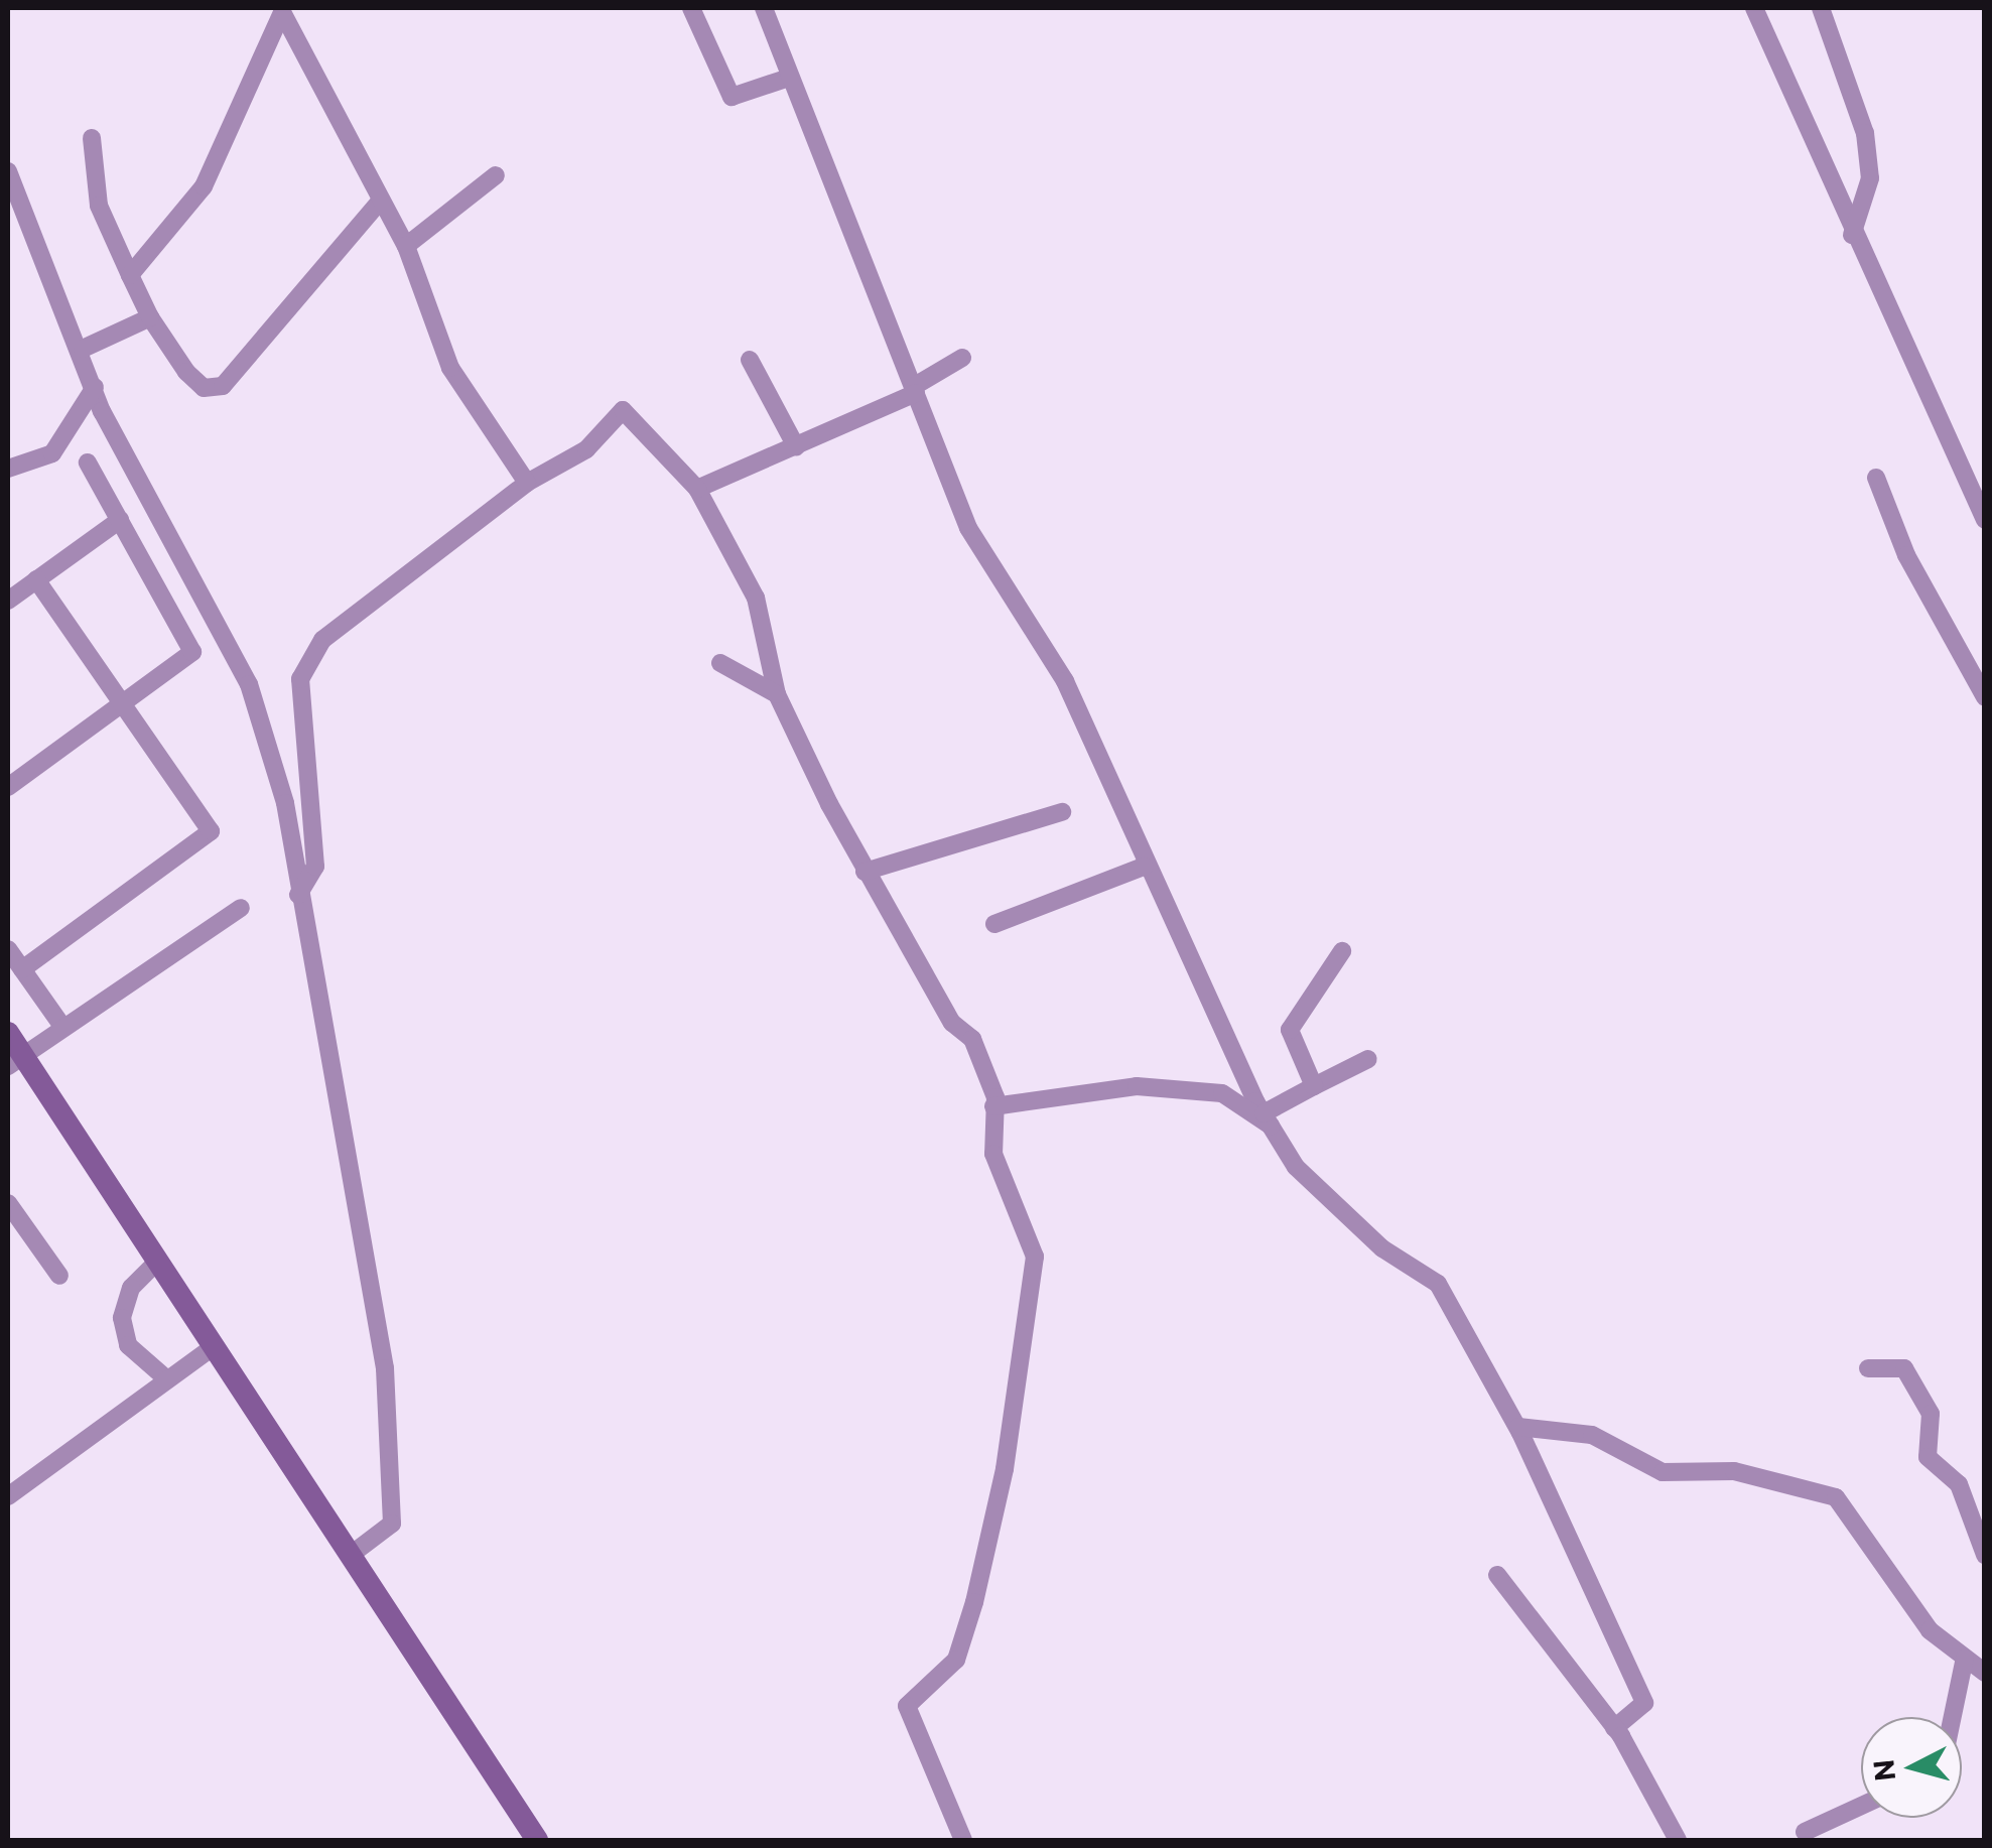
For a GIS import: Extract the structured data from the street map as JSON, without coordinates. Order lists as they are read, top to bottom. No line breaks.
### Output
{"north":"left"}
